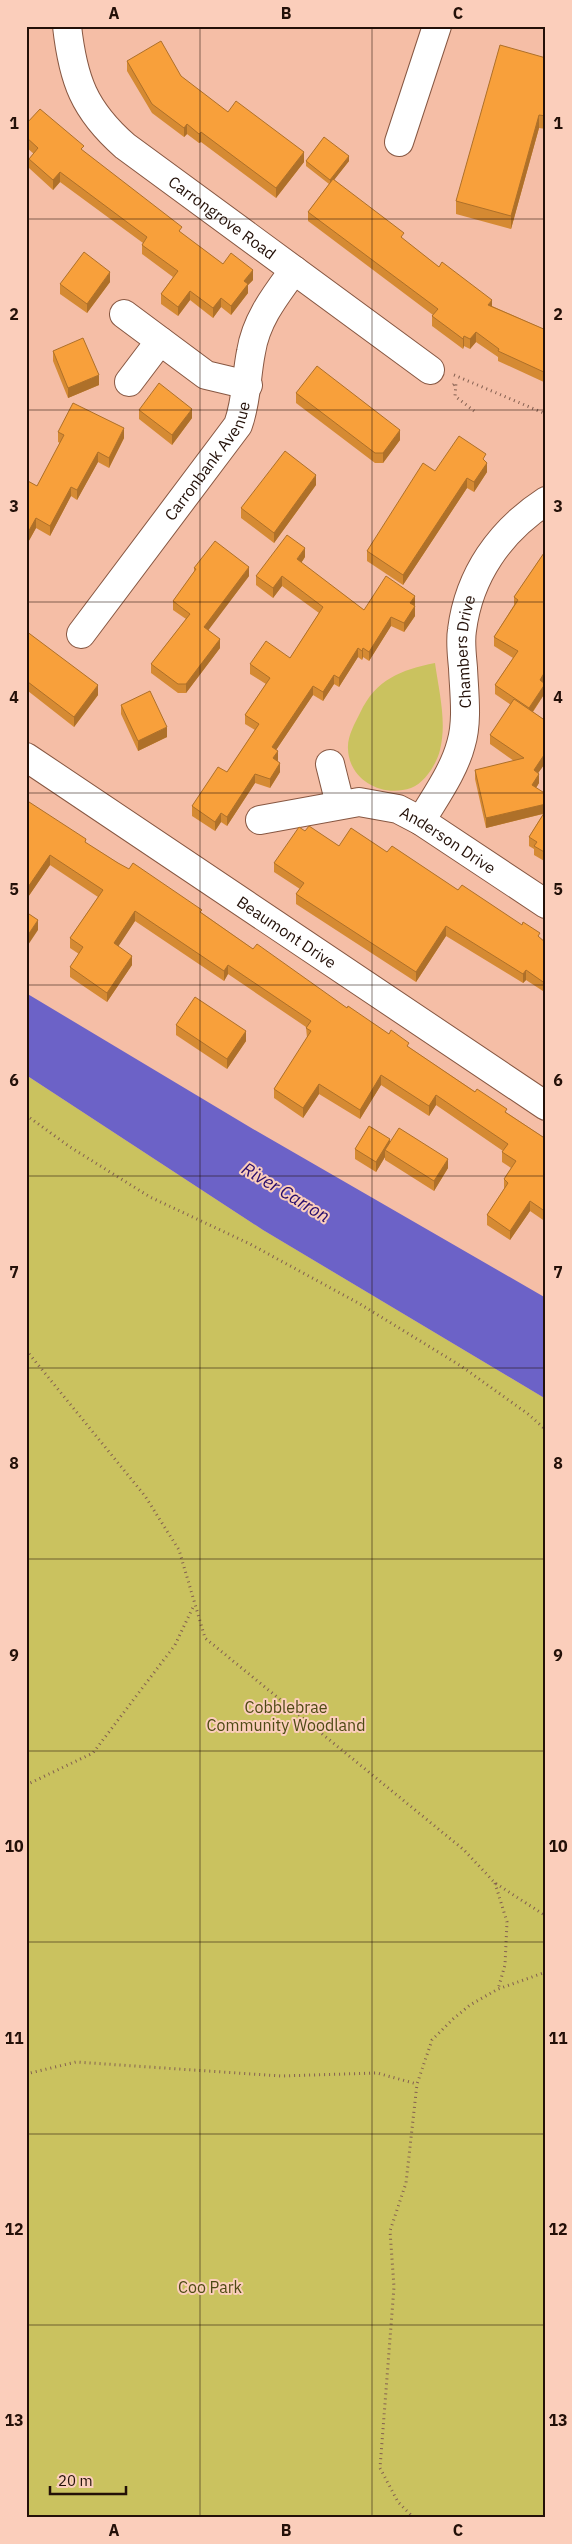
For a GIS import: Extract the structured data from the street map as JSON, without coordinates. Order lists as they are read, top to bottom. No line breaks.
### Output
{"streets":{"street":["Carrongrove Road","Carronbank Avenue","Chambers Drive","Anderson Drive","Beaumont Drive"]},"crossings":[["Carrongrove Road","Carronbank Avenue"],["Chambers Drive","Anderson Drive"]],"water":["River Carron"],"parks":["Cobblebrae Community Woodland","Coo Park"],"scale_bar":"20 m","grid":{"columns":["A","B","C"],"rows":["1","2","3","4","5","6","7","8","9","10","11","12","13"]}}
